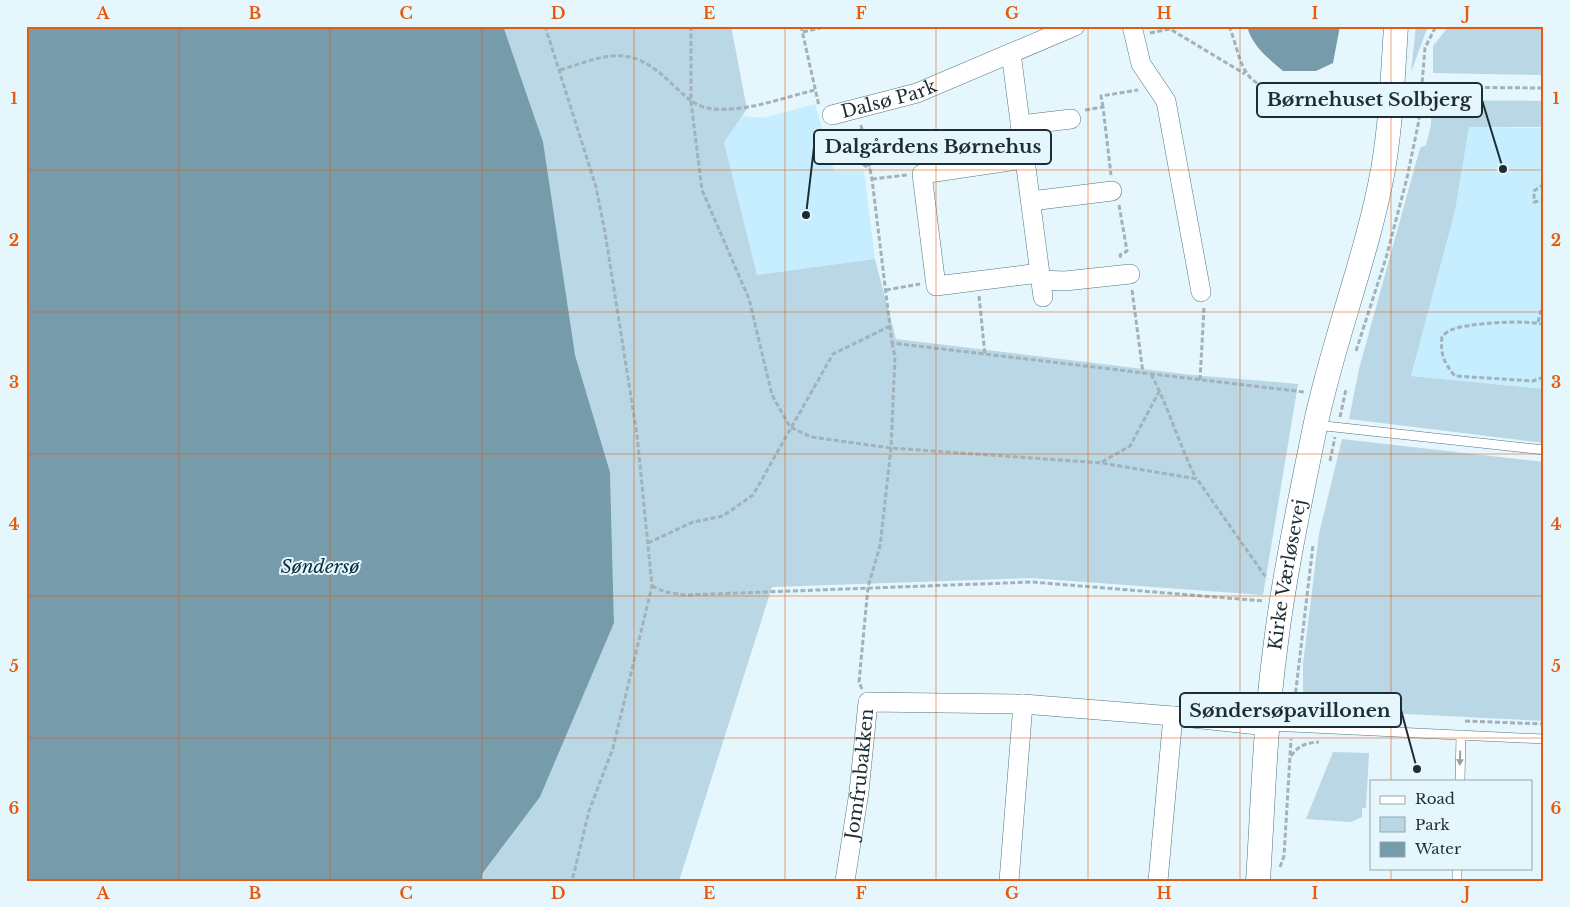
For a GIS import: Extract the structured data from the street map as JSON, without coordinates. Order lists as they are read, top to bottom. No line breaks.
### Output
{"streets":{"street":["Dalsø Park","Kirke Værløsevej","Jomfrubakken"]},"crossings":[["Kirke Værløsevej","Jomfrubakken"]],"water":["Søndersø"],"places":["Børnehuset Solbjerg","Dalgårdens Børnehus","Søndersøpavillonen"],"legend":["Road","Park","Water"],"grid":{"columns":["A","B","C","D","E","F","G","H","I","J"],"rows":["1","2","3","4","5","6"]}}
